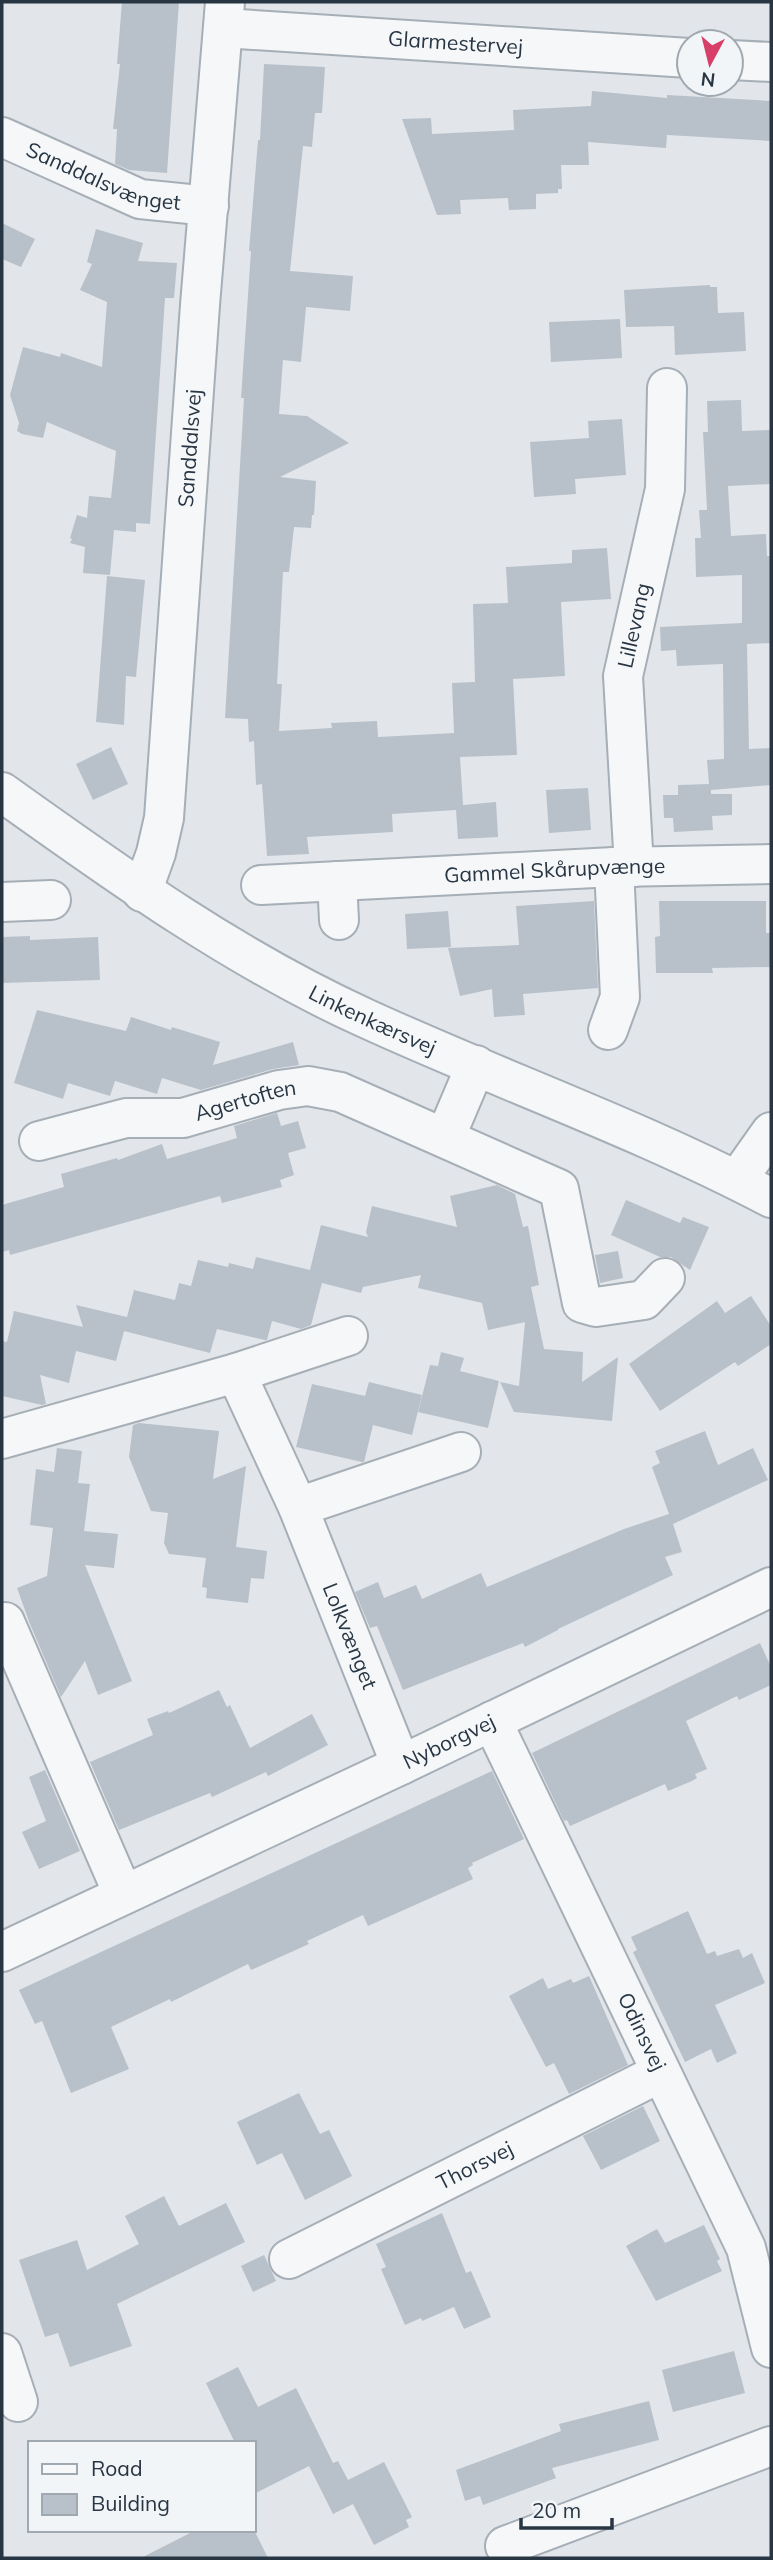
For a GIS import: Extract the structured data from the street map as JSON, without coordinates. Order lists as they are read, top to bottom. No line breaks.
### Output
{"streets":{"street":["Glarmestervej","Sanddalsvænget","Sanddalsvej","Lillevang","Gammel Skårupvænge","Linkenkærsvej","Agertoften","Lolkvænget","Nyborgvej","Odinsvej","Thorsvej"]},"crossings":[["Glarmestervej","Sanddalsvej"],["Sanddalsvænget","Sanddalsvej"],["Sanddalsvej","Linkenkærsvej"],["Lillevang","Gammel Skårupvænge"],["Lolkvænget","Nyborgvej"],["Nyborgvej","Odinsvej"],["Odinsvej","Thorsvej"]],"legend":["Road","Building"],"scale_bar":"20 m","north":"bottom"}
